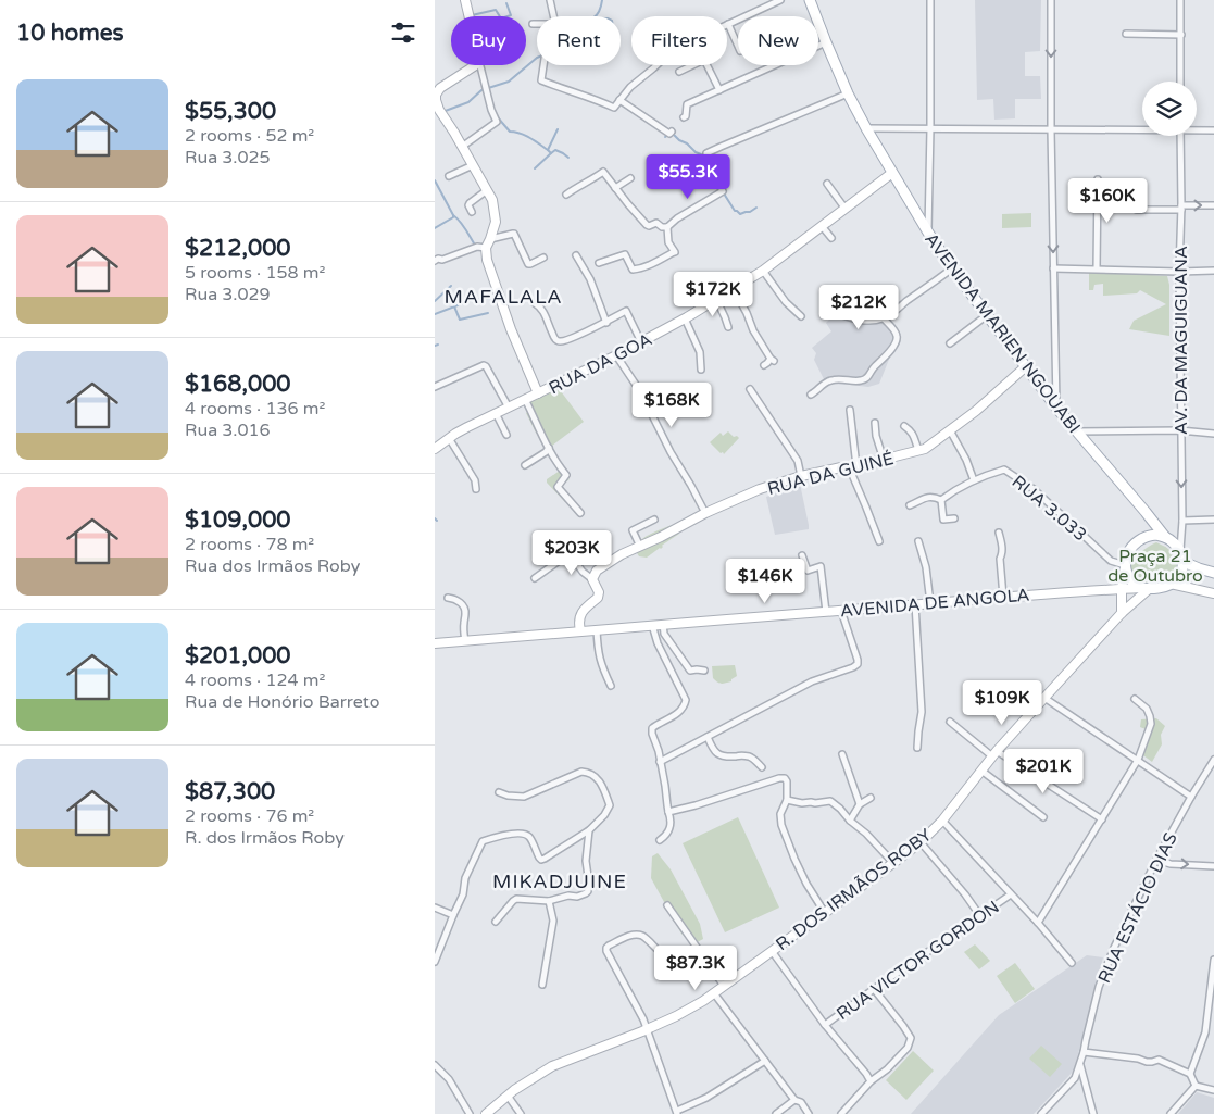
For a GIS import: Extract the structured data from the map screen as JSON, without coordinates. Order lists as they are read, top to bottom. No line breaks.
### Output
{"streets":{"main road":["AVENIDA MARIEN NGOUABI"],"street":["AV. DA MAGUIGUANA","RUA DA GOA","RUA DA GUINÉ","RUA 3.033","AVENIDA DE ANGOLA","R. DOS IRMÃOS ROBY","RUA ESTÁCIO DIAS","RUA VICTOR GORDON"]},"crossings":[["AVENIDA MARIEN NGOUABI","AV. DA MAGUIGUANA"],["AVENIDA MARIEN NGOUABI","RUA DA GOA"],["AVENIDA MARIEN NGOUABI","RUA DA GUINÉ"],["AVENIDA MARIEN NGOUABI","RUA 3.033"],["AVENIDA MARIEN NGOUABI","AVENIDA DE ANGOLA"],["AVENIDA MARIEN NGOUABI","R. DOS IRMÃOS ROBY"],["AV. DA MAGUIGUANA","RUA 3.033"],["AV. DA MAGUIGUANA","AVENIDA DE ANGOLA"],["AV. DA MAGUIGUANA","R. DOS IRMÃOS ROBY"],["RUA 3.033","AVENIDA DE ANGOLA"],["RUA 3.033","R. DOS IRMÃOS ROBY"],["AVENIDA DE ANGOLA","R. DOS IRMÃOS ROBY"]],"districts":["MAFALALA","MIKADJUINE"],"parks":["Praça 21 de Outubro"],"page":{"heading":"10 homes","chip":["Buy","Rent","Filters","New"],"list":[{"name":"$55,300","note":"2 rooms · 52 m² · Rua 3.025"},{"name":"$212,000","note":"5 rooms · 158 m² · Rua 3.029"},{"name":"$168,000","note":"4 rooms · 136 m² · Rua 3.016"},{"name":"$109,000","note":"2 rooms · 78 m² · Rua dos Irmãos Roby"},{"name":"$201,000","note":"4 rooms · 124 m² · Rua de Honório Barreto"},{"name":"$87,300","note":"2 rooms · 76 m² · R. dos Irmãos Roby"}],"price":["$55.3K","$160K","$172K","$212K","$168K","$203K","$146K","$109K","$201K","$87.3K"]}}
